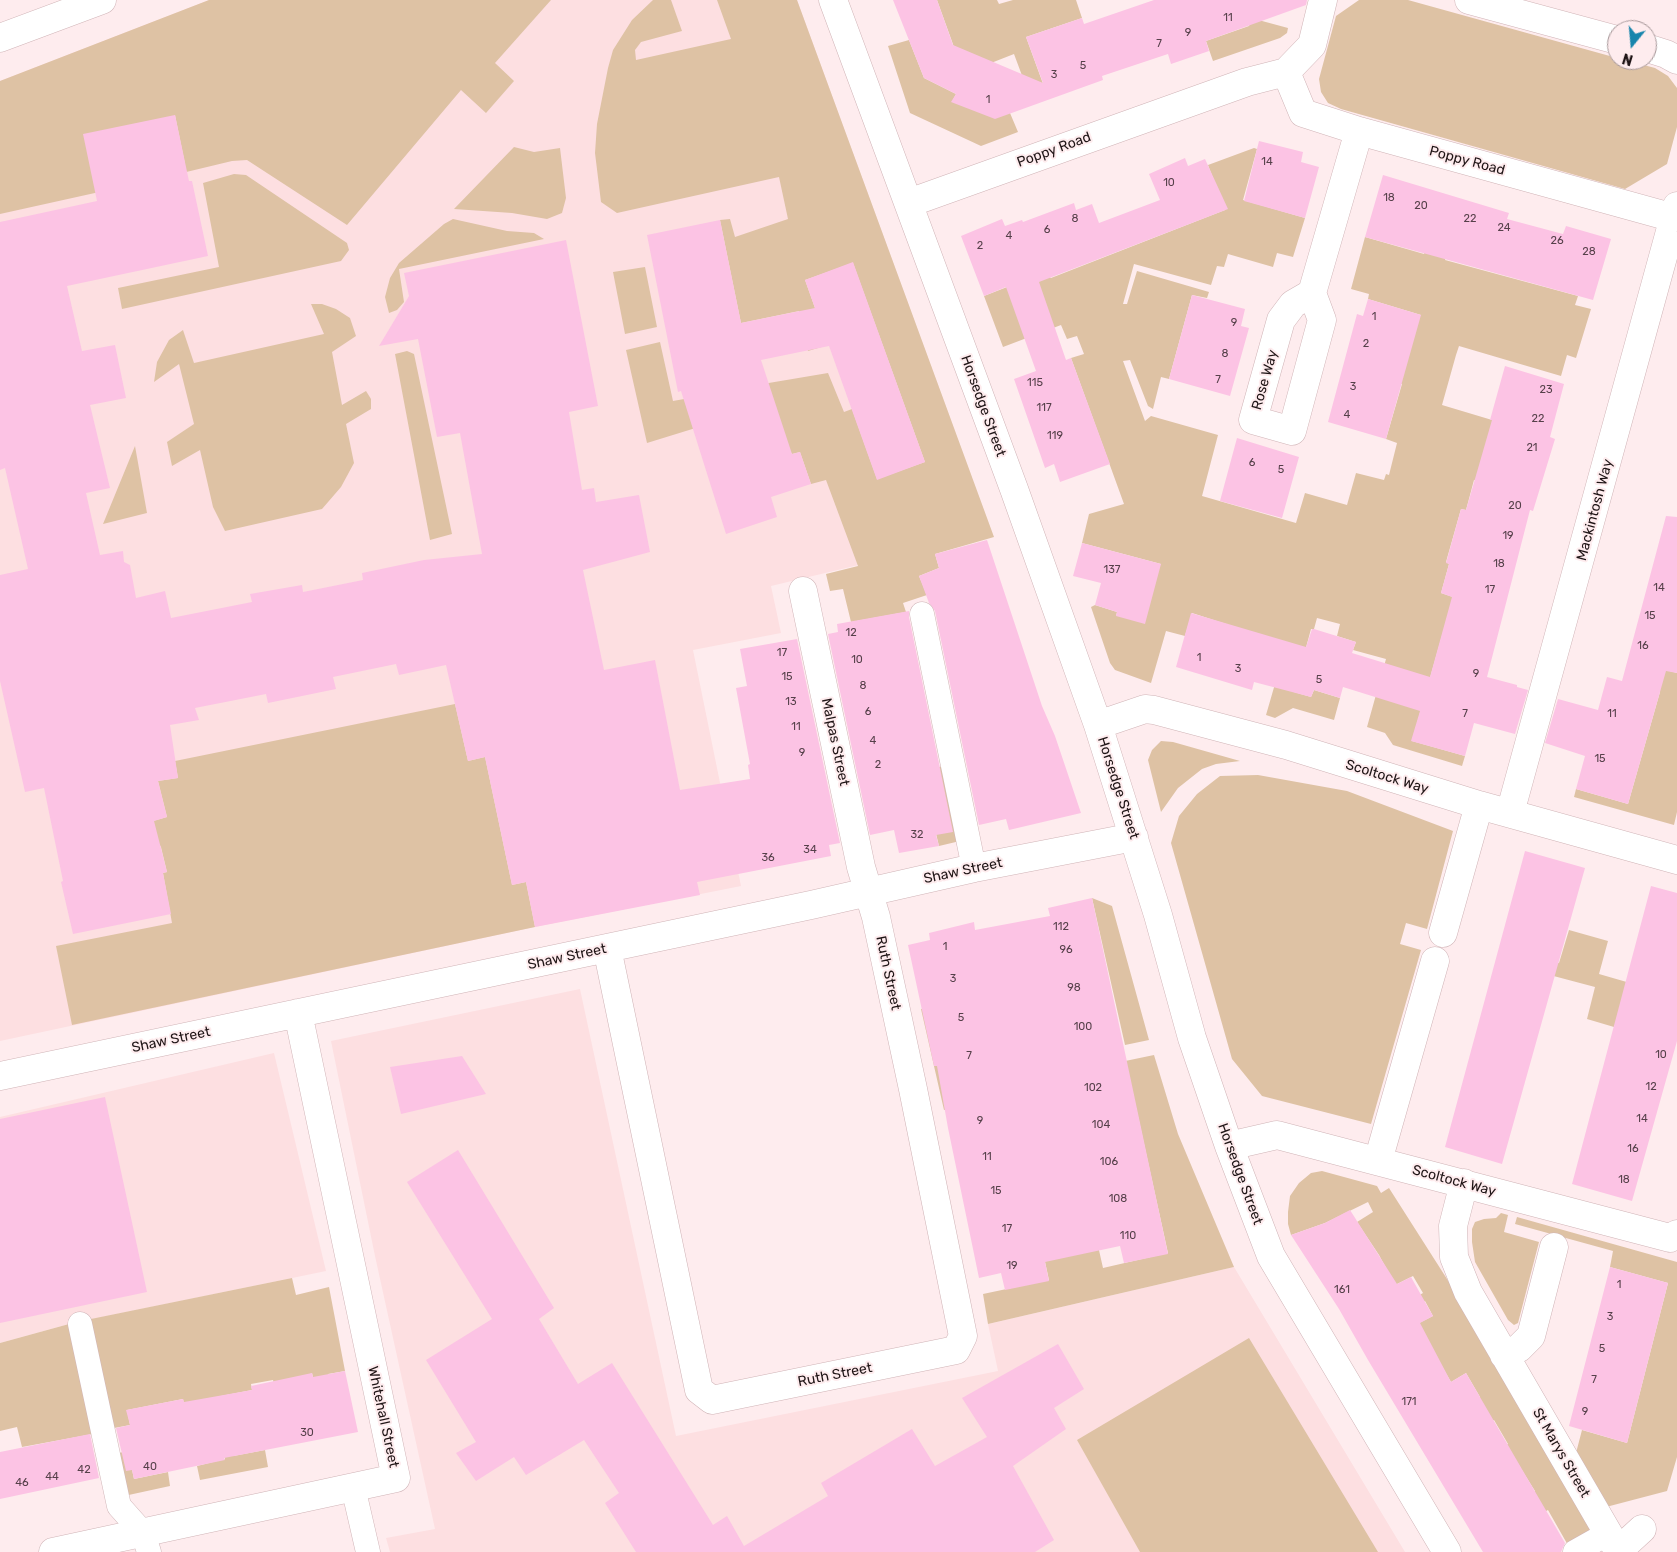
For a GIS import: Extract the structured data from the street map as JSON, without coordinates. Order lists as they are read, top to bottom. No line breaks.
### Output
{"streets":{"street":["Poppy Road","Horsedge Street","Mackintosh Way","Malpas Street","Scoltock Way","Shaw Street","Ruth Street","Whitehall Street","St Marys Street"]},"crossings":[["Poppy Road","Horsedge Street"],["Poppy Road","Mackintosh Way"],["Horsedge Street","Scoltock Way"],["Horsedge Street","Shaw Street"],["Mackintosh Way","Scoltock Way"],["Malpas Street","Shaw Street"],["Malpas Street","Ruth Street"],["Scoltock Way","St Marys Street"],["Shaw Street","Ruth Street"],["Shaw Street","Whitehall Street"]],"house_numbers":["11","9","7","5","3","1","14","10","18","20","8","22","24","6","4","26","2","28","1","9","2","8","7","115","3","23","117","4","22","119","21","6","5","20","19","18","137","14","17","15","12","16","17","1","10","3","9","15","5","8","13","6","7","11","11","4","9","15","2","32","34","36","112","1","96","3","98","5","100","10","7","12","102","14","9","104","16","11","106","18","15","108","17","110","19","1","161","3","5","7","171","9","30","40","42","44","46"],"north":"bottom"}
